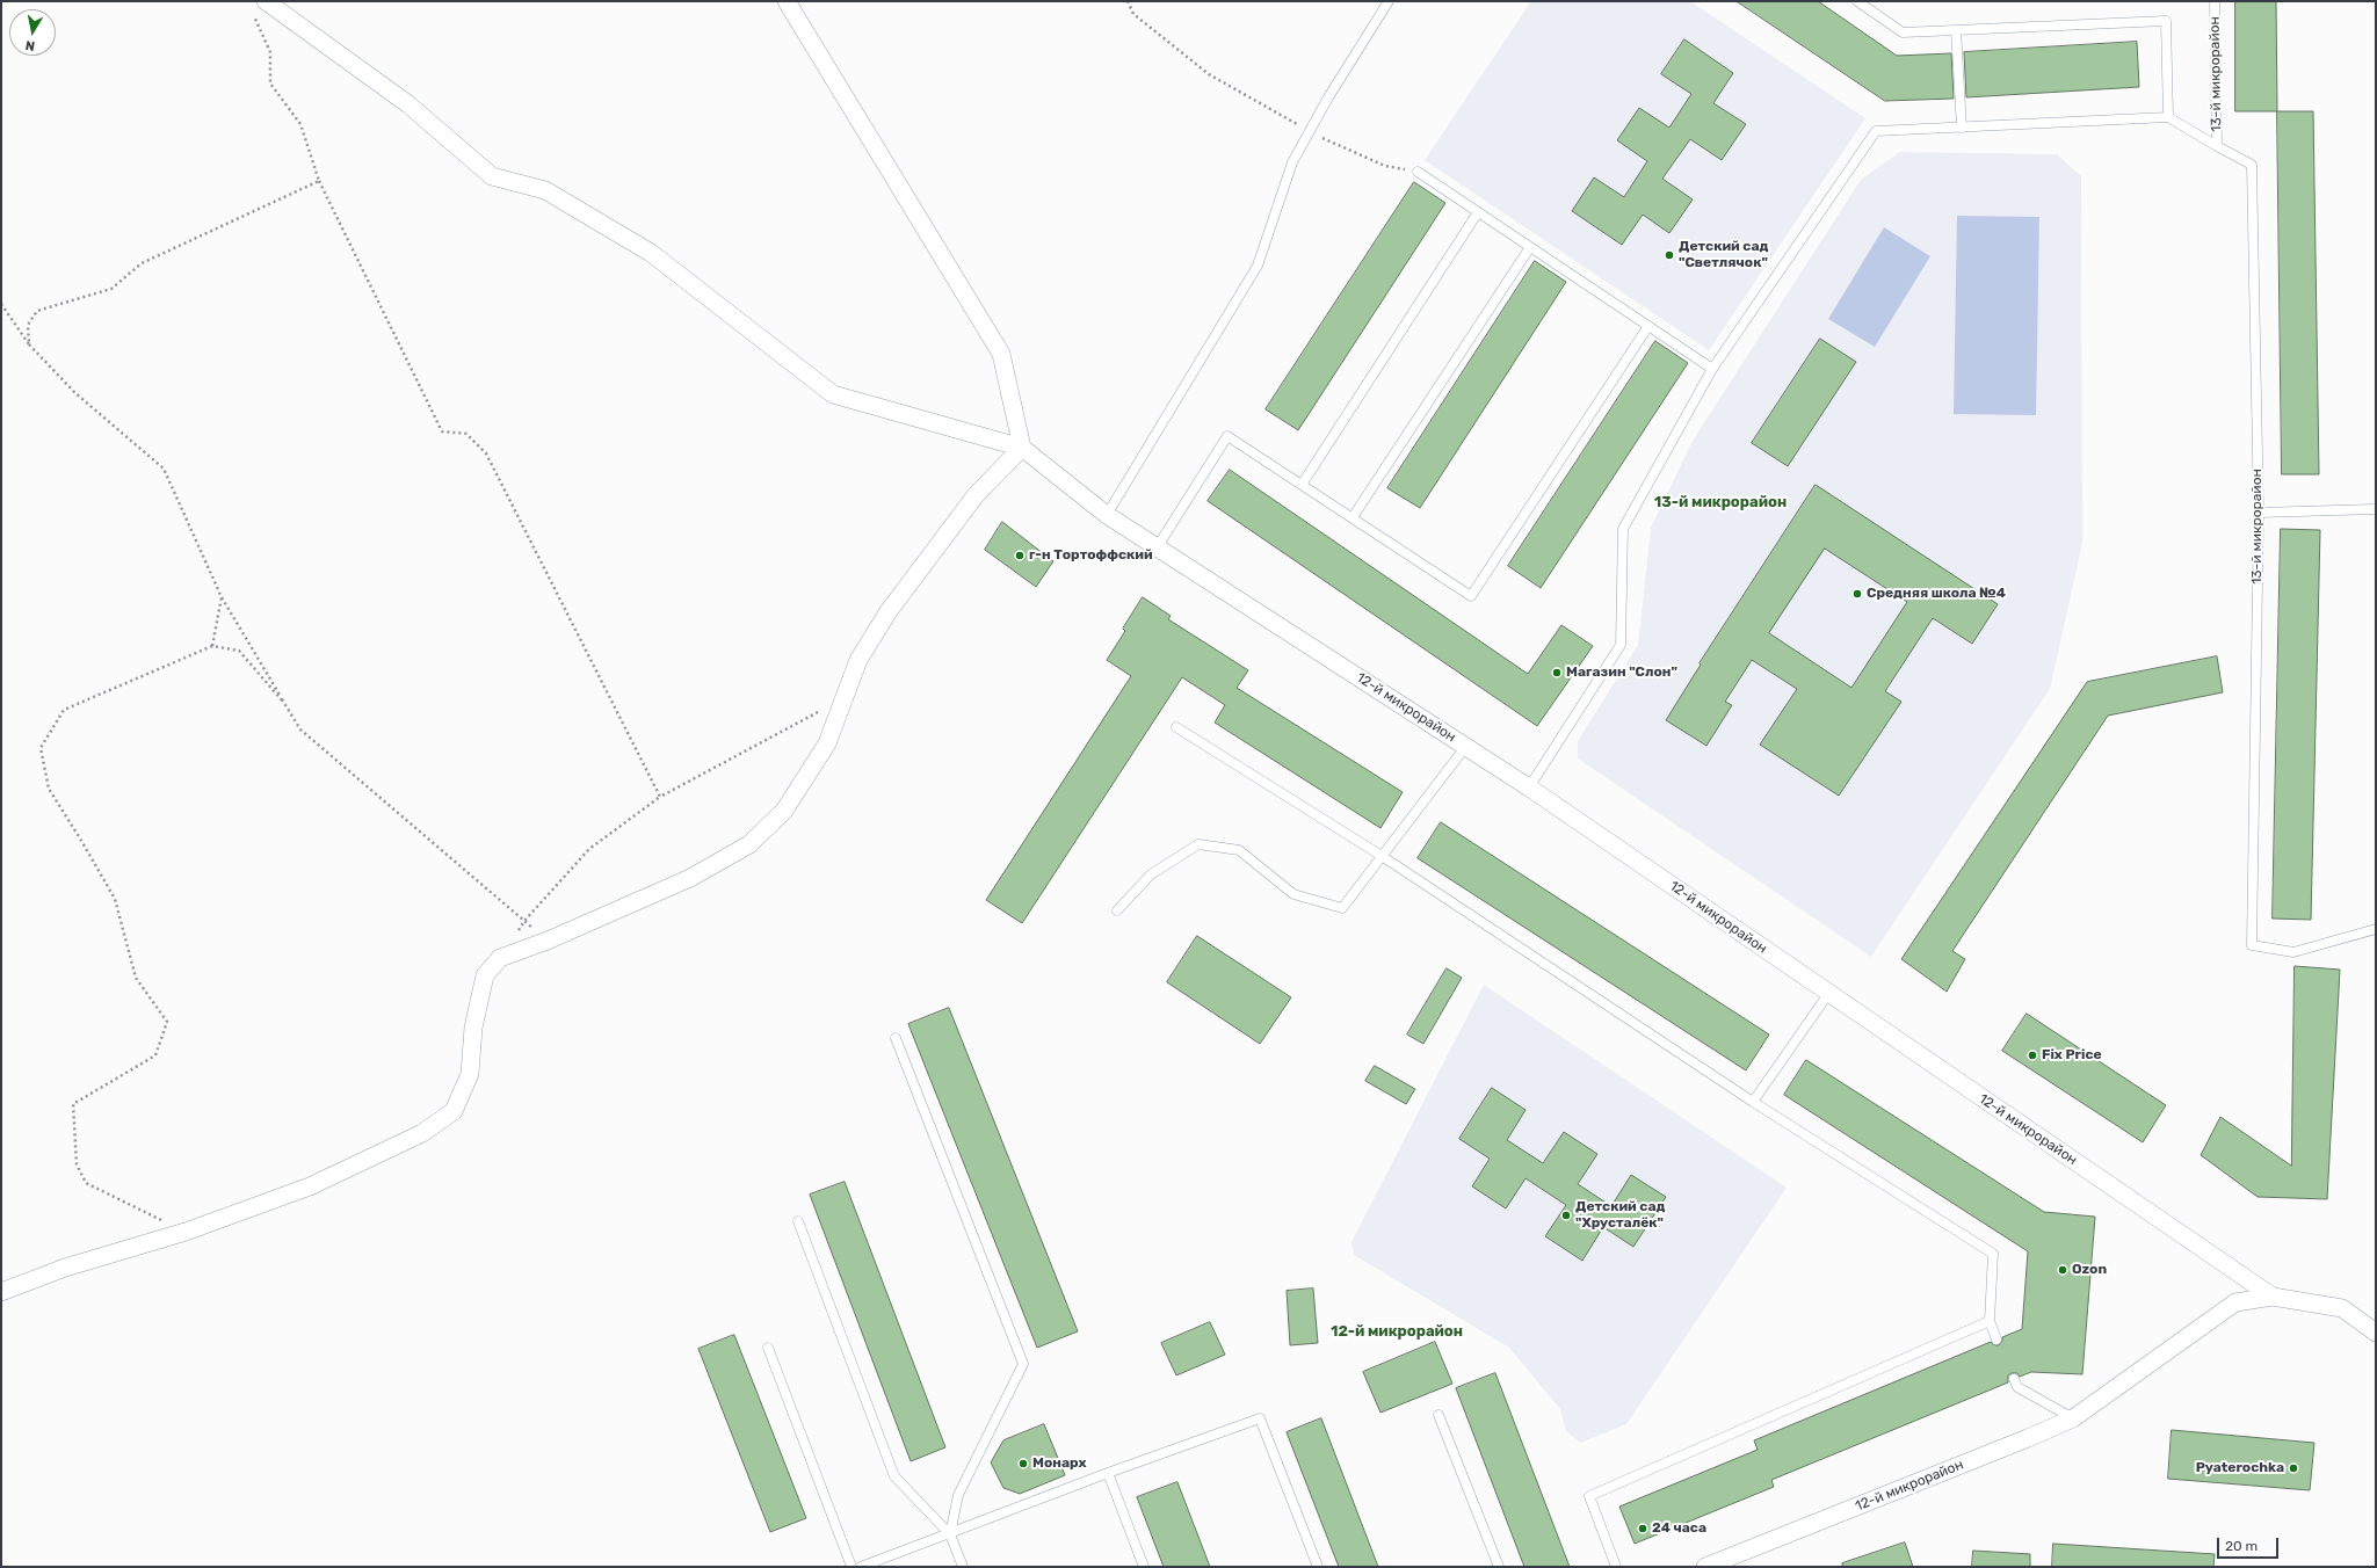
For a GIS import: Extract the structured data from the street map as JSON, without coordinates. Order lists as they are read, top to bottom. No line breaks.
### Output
{"streets":{"street":["12-й микрорайон"],"lane":["13-й микрорайон"]},"districts":["13-й микрорайон","12-й микрорайон"],"places":["Детский сад \"Светлячок\"","г-н Тортоффский","Средняя школа №4","Магазин \"Слон\"","Fix Price","Детский сад \"Хрусталёк\"","Ozon","Монарх","Pyaterochka","24 часа"],"scale_bar":"20 m","north":"bottom"}
